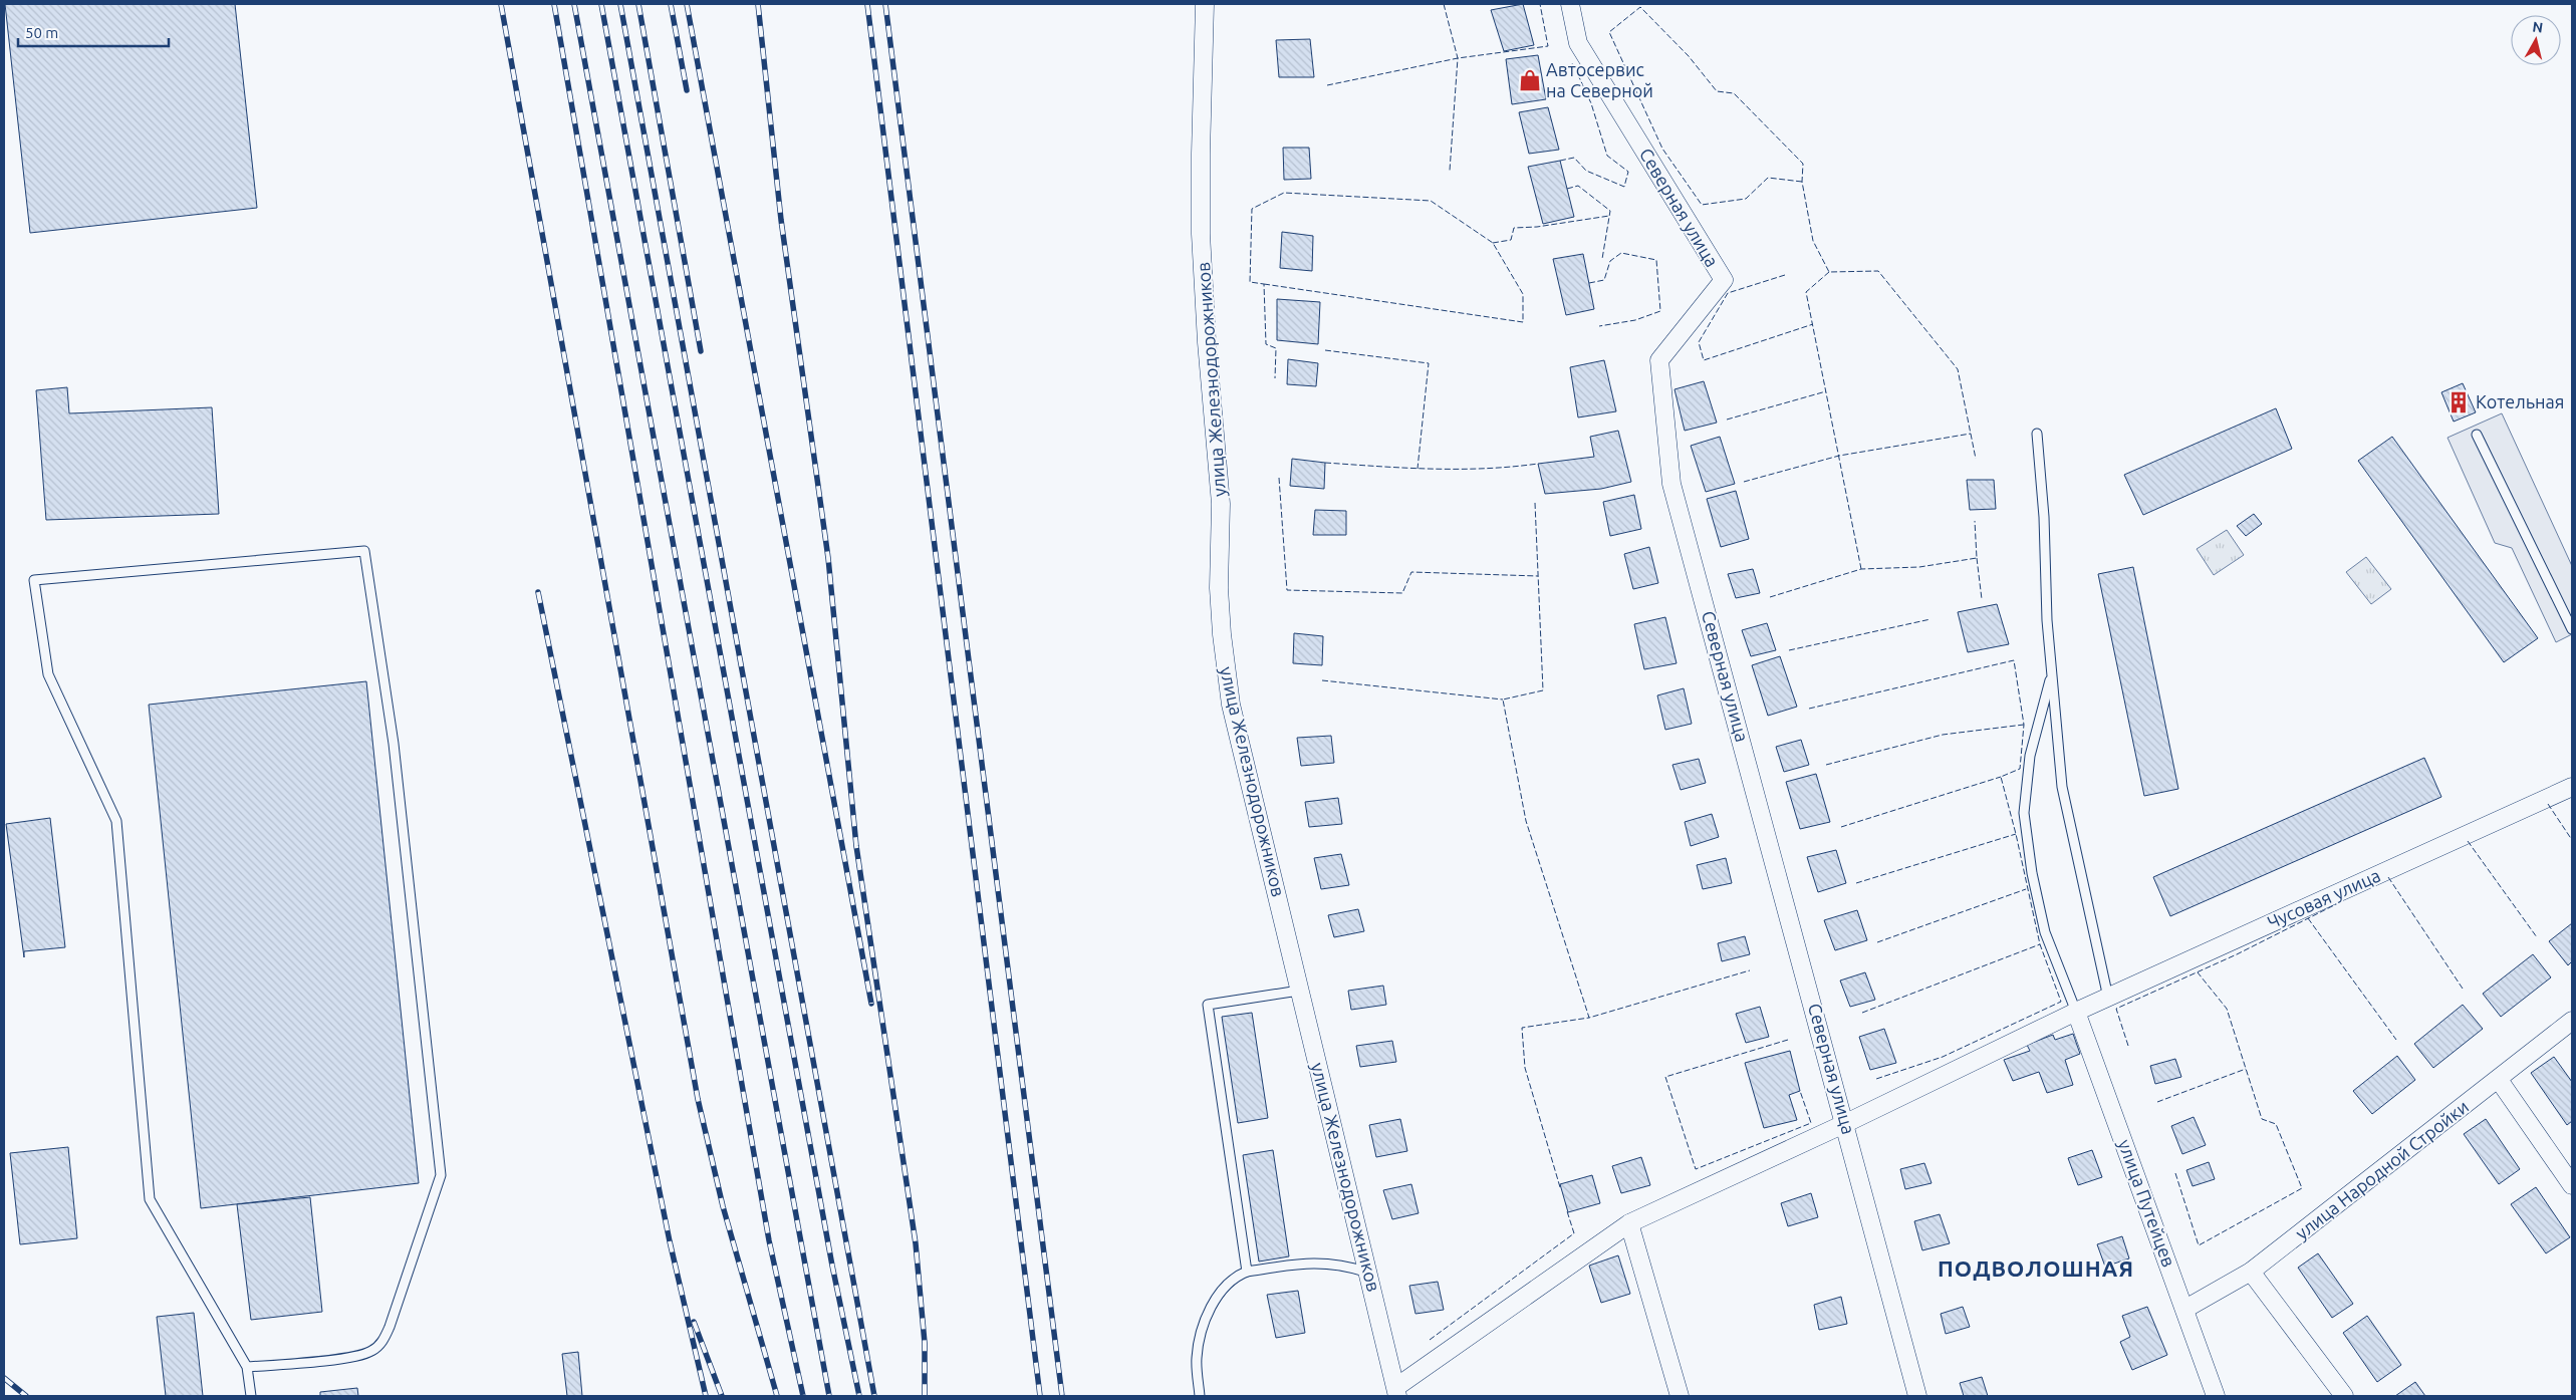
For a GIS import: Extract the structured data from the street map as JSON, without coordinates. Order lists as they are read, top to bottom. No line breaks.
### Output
{"streets":{"street":["Северная улица","улица Железнодорожников","Чусовая улица","улица Народной Стройки","улица Путейцев"]},"crossings":[["Северная улица","Чусовая улица"],["улица Железнодорожников","Чусовая улица"],["Чусовая улица","улица Путейцев"],["улица Народной Стройки","улица Путейцев"]],"districts":["ПОДВОЛОШНАЯ"],"places":{"shop":["Автосервис на Северной"],"building":["Котельная"]},"scale_bar":"50 m","north":"top"}
